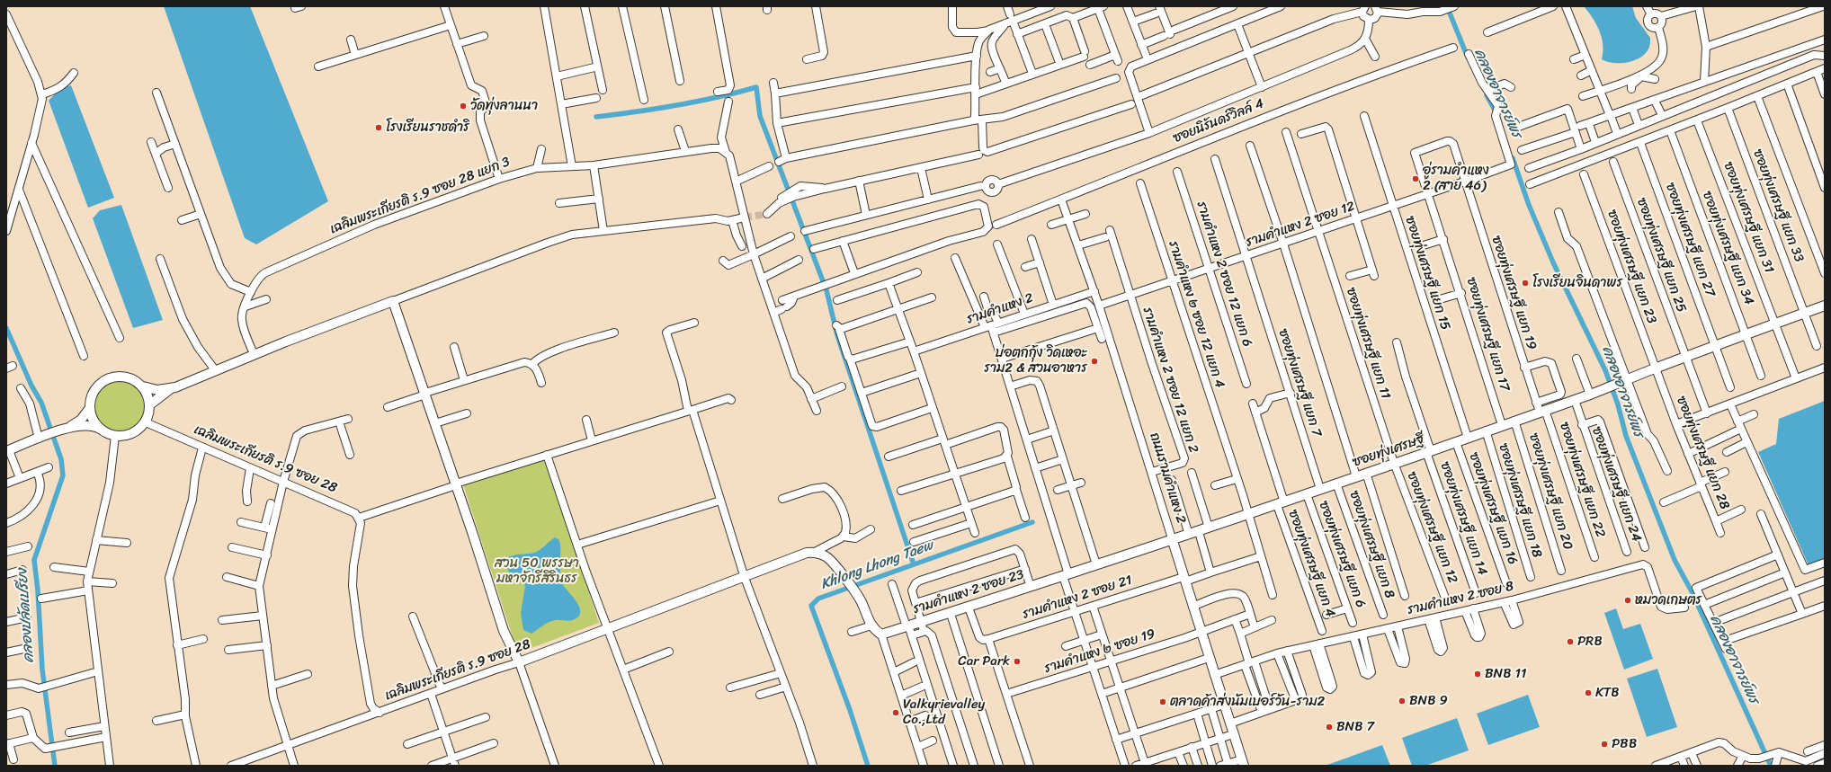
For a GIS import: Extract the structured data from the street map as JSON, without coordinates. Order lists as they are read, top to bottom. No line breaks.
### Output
{"streets":{"main road":["ซอยทุ่งเศรษฐี","เฉลิมพระเกียรติ ร.9 ซอย 28","ถนนรามคำแหง 2","รามคำแหง 2 ซอย 23"],"street":["ซอยนิรันดร์วิลล์ 4","เฉลิมพระเกียรติ ร.9 ซอย 28 แยก 3","ซอยทุ่งเศรษฐี แยก 33","ซอยทุ่งเศรษฐี แยก 31","รามคำแหง 2 ซอย 12","ซอยทุ่งเศรษฐี แยก 27","ซอยทุ่งเศรษฐี แยก 34","ซอยทุ่งเศรษฐี แยก 25","ซอยทุ่งเศรษฐี แยก 23","ซอยทุ่งเศรษฐี แยก 15","รามคำแหง 2 ซอย 12 แยก 6","ซอยทุ่งเศรษฐี แยก 19","รามคำแหง 2","รามคำแหง ๒ ซอย 12 แยก 4","ซอยทุ่งเศรษฐี แยก 17","ซอยทุ่งเศรษฐี แยก 11","รามคำแหง 2 ซอย 12 แยก 2","ซอยทุ่งเศรษฐี แยก 7","ซอยทุ่งเศรษฐี แยก 28","ซอยทุ่งเศรษฐี แยก 22","ซอยทุ่งเศรษฐี แยก 24","ซอยทุ่งเศรษฐี แยก 20","ซอยทุ่งเศรษฐี แยก 18","ซอยทุ่งเศรษฐี แยก 16","ซอยทุ่งเศรษฐี แยก 14","ซอยทุ่งเศรษฐี แยก 12","ซอยทุ่งเศรษฐี แยก 8","ซอยทุ่งเศรษฐี แยก 6","ซอยทุ่งเศรษฐี แยก 4","รามคำแหง 2 ซอย 21","รามคำแหง 2 ซอย 8","รามคำแหง ๒ ซอย 19"]},"crossings":[["ซอยนิรันดร์วิลล์ 4","ถนนรามคำแหง 2"],["ซอยทุ่งเศรษฐี แยก 33","ซอยทุ่งเศรษฐี"],["ซอยทุ่งเศรษฐี แยก 31","ซอยทุ่งเศรษฐี"],["รามคำแหง 2 ซอย 12","ซอยทุ่งเศรษฐี แยก 15"],["รามคำแหง 2 ซอย 12","รามคำแหง 2 ซอย 12 แยก 6"],["รามคำแหง 2 ซอย 12","ซอยทุ่งเศรษฐี แยก 19"],["รามคำแหง 2 ซอย 12","รามคำแหง ๒ ซอย 12 แยก 4"],["รามคำแหง 2 ซอย 12","ซอยทุ่งเศรษฐี แยก 17"],["รามคำแหง 2 ซอย 12","ซอยทุ่งเศรษฐี แยก 11"],["รามคำแหง 2 ซอย 12","รามคำแหง 2 ซอย 12 แยก 2"],["รามคำแหง 2 ซอย 12","ซอยทุ่งเศรษฐี แยก 7"],["รามคำแหง 2 ซอย 12","ถนนรามคำแหง 2"],["ซอยทุ่งเศรษฐี แยก 27","ซอยทุ่งเศรษฐี"],["ซอยทุ่งเศรษฐี แยก 34","ซอยทุ่งเศรษฐี"],["ซอยทุ่งเศรษฐี แยก 25","ซอยทุ่งเศรษฐี"],["ซอยทุ่งเศรษฐี แยก 23","ซอยทุ่งเศรษฐี"],["ซอยทุ่งเศรษฐี แยก 23","ซอยทุ่งเศรษฐี แยก 28"],["ซอยทุ่งเศรษฐี แยก 15","ซอยทุ่งเศรษฐี"],["ซอยทุ่งเศรษฐี แยก 19","ซอยทุ่งเศรษฐี แยก 17"],["ซอยทุ่งเศรษฐี แยก 19","ซอยทุ่งเศรษฐี"],["ซอยทุ่งเศรษฐี แยก 19","ซอยทุ่งเศรษฐี แยก 22"],["รามคำแหง 2","ถนนรามคำแหง 2"],["รามคำแหง ๒ ซอย 12 แยก 4","ซอยทุ่งเศรษฐี"],["รามคำแหง ๒ ซอย 12 แยก 4","รามคำแหง 2 ซอย 21"],["ซอยทุ่งเศรษฐี แยก 17","ซอยทุ่งเศรษฐี"],["ซอยทุ่งเศรษฐี แยก 11","ซอยทุ่งเศรษฐี"],["ซอยทุ่งเศรษฐี แยก 11","ซอยทุ่งเศรษฐี แยก 12"],["รามคำแหง 2 ซอย 12 แยก 2","ถนนรามคำแหง 2"],["ซอยทุ่งเศรษฐี แยก 7","ซอยทุ่งเศรษฐี"],["ซอยทุ่งเศรษฐี","ซอยทุ่งเศรษฐี แยก 28"],["ซอยทุ่งเศรษฐี","ถนนรามคำแหง 2"],["ซอยทุ่งเศรษฐี","ซอยทุ่งเศรษฐี แยก 22"],["ซอยทุ่งเศรษฐี","ซอยทุ่งเศรษฐี แยก 24"],["ซอยทุ่งเศรษฐี","ซอยทุ่งเศรษฐี แยก 20"],["ซอยทุ่งเศรษฐี","ซอยทุ่งเศรษฐี แยก 18"],["ซอยทุ่งเศรษฐี","ซอยทุ่งเศรษฐี แยก 16"],["ซอยทุ่งเศรษฐี","ซอยทุ่งเศรษฐี แยก 14"],["ซอยทุ่งเศรษฐี","ซอยทุ่งเศรษฐี แยก 12"],["ซอยทุ่งเศรษฐี","ซอยทุ่งเศรษฐี แยก 8"],["ซอยทุ่งเศรษฐี","ซอยทุ่งเศรษฐี แยก 6"],["ซอยทุ่งเศรษฐี","ซอยทุ่งเศรษฐี แยก 4"],["ซอยทุ่งเศรษฐี","รามคำแหง 2 ซอย 23"],["ถนนรามคำแหง 2","รามคำแหง 2 ซอย 23"],["ถนนรามคำแหง 2","รามคำแหง 2 ซอย 21"],["ถนนรามคำแหง 2","รามคำแหง 2 ซอย 8"],["ถนนรามคำแหง 2","รามคำแหง ๒ ซอย 19"],["รามคำแหง 2 ซอย 23","รามคำแหง 2 ซอย 21"]],"water":["คลองอาจารย์พร","Khlong Lhong Taew","คลองปลัดเปรียง"],"parks":["สวน 50 พรรษา มหาจักรีสิรินธร"],"places":["วัดทุ่งลานนา","โรงเรียนราชดำริ","อู่รามคำแหง 2 (สาย 46)","โรงเรียนจินดาพร","บ่อตกกุ้ง วิดเหอะ ราม2 & สวนอาหาร","หมวดเกษตร","PRB","Car Park","BNB 11","KTB","BNB 9","ตลาดค้าส่งนัมเบอร์วัน-ราม2","Valkyrievalley Co.,Ltd","BNB 7","PBB"]}
